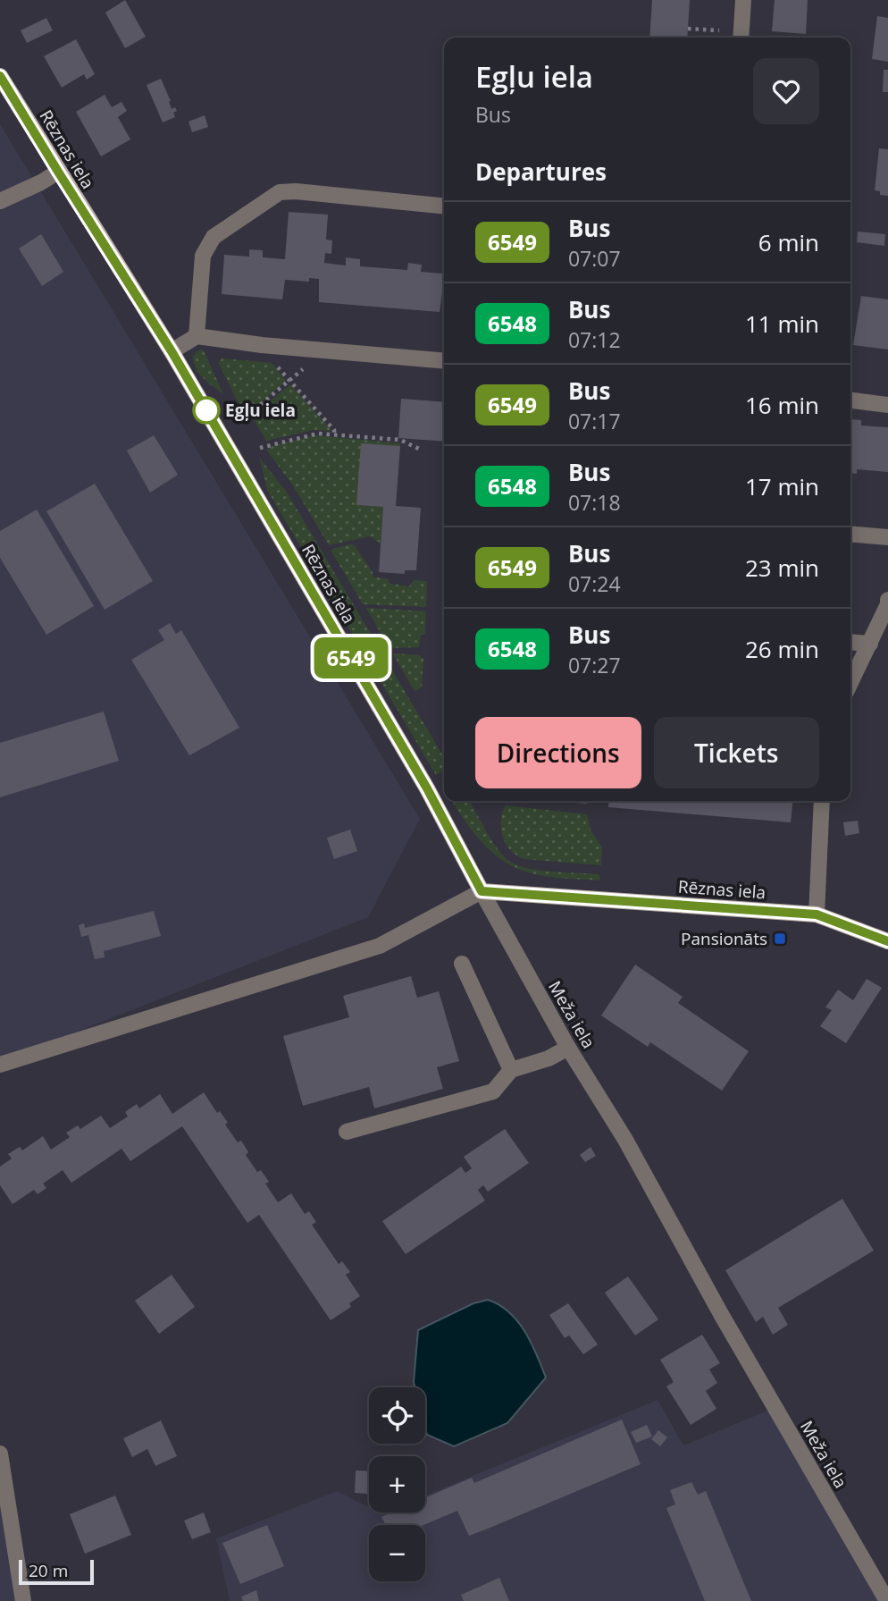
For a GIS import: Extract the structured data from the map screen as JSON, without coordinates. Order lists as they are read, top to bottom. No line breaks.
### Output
{"streets":{"main road":["Rēznas iela"],"street":["Meža iela"]},"crossings":[["Rēznas iela","Meža iela"]],"places":{"other":["Egļu iela"],"transit":["Pansionāts"]},"lines":["bus line 6549"],"scale_bar":"20 m","page":{"on_map":"6549","heading":[["Egļu iela","Bus"],"Departures"],"list":[{"mark":"6549","name":"Bus","note":"07:07","value":"6 min"},{"mark":"6548","name":"Bus","note":"07:12","value":"11 min"},{"mark":"6549","name":"Bus","note":"07:17","value":"16 min"},{"mark":"6548","name":"Bus","note":"07:18","value":"17 min"},{"mark":"6549","name":"Bus","note":"07:24","value":"23 min"},{"mark":"6548","name":"Bus","note":"07:27","value":"26 min"}],"buttons":["Directions","Tickets"],"map_buttons":["+","−"],"scale":"20 m"}}
